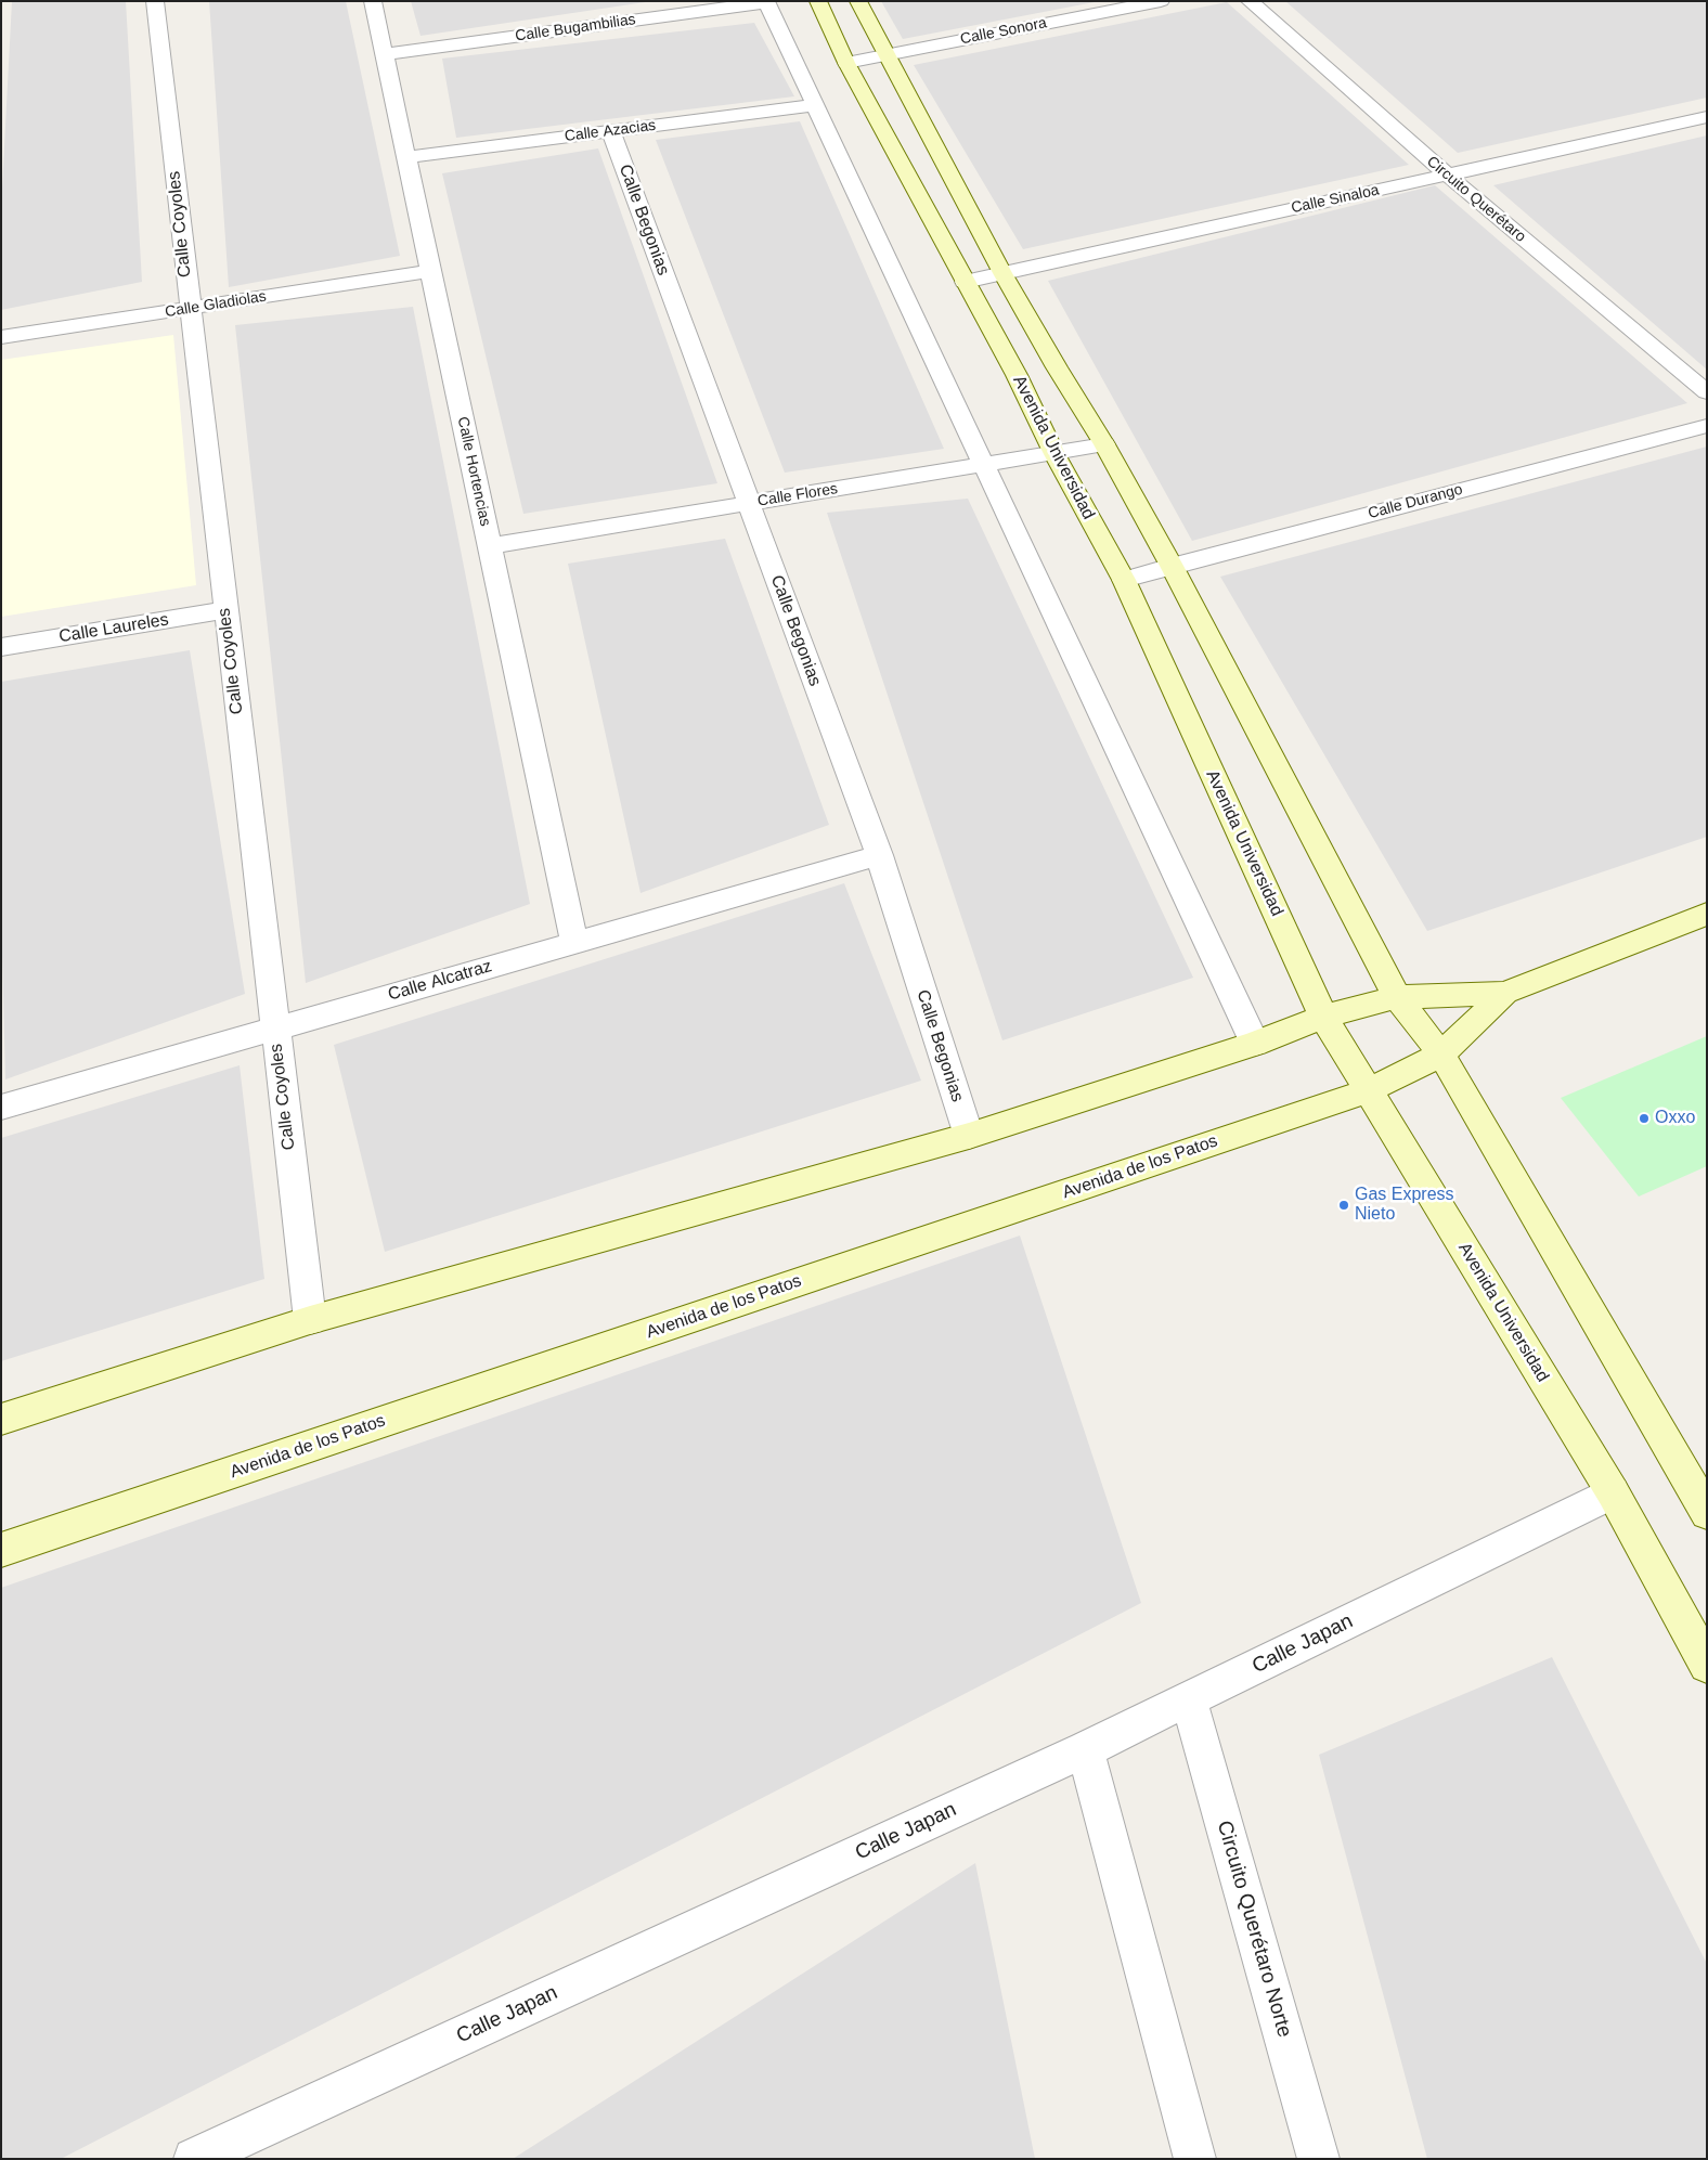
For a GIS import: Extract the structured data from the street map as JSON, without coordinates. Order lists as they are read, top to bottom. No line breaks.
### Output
{"streets":{"main road":["Avenida Universidad","Avenida de los Patos"],"street":["Calle Bugambilias","Calle Sonora","Calle Azacias","Calle Sinaloa","Circuito Querétaro","Calle Begonias","Calle Coyoles","Calle Gladiolas","Calle Hortencias","Calle Flores","Calle Durango","Calle Laureles","Calle Alcatraz","Calle Japan","Circuito Querétaro Norte"]},"crossings":[["Calle Bugambilias","Calle Hortencias"],["Calle Sonora","Avenida Universidad"],["Calle Azacias","Calle Begonias"],["Calle Azacias","Calle Hortencias"],["Calle Sinaloa","Circuito Querétaro"],["Calle Sinaloa","Avenida Universidad"],["Calle Begonias","Calle Flores"],["Calle Begonias","Calle Alcatraz"],["Calle Coyoles","Calle Gladiolas"],["Calle Coyoles","Calle Laureles"],["Calle Coyoles","Calle Alcatraz"],["Calle Gladiolas","Calle Hortencias"],["Avenida Universidad","Calle Flores"],["Avenida Universidad","Calle Durango"],["Avenida Universidad","Avenida de los Patos"],["Avenida Universidad","Calle Japan"],["Calle Hortencias","Calle Flores"],["Calle Hortencias","Calle Alcatraz"],["Calle Japan","Circuito Querétaro Norte"]],"places":["Oxxo","Gas Express Nieto"]}
